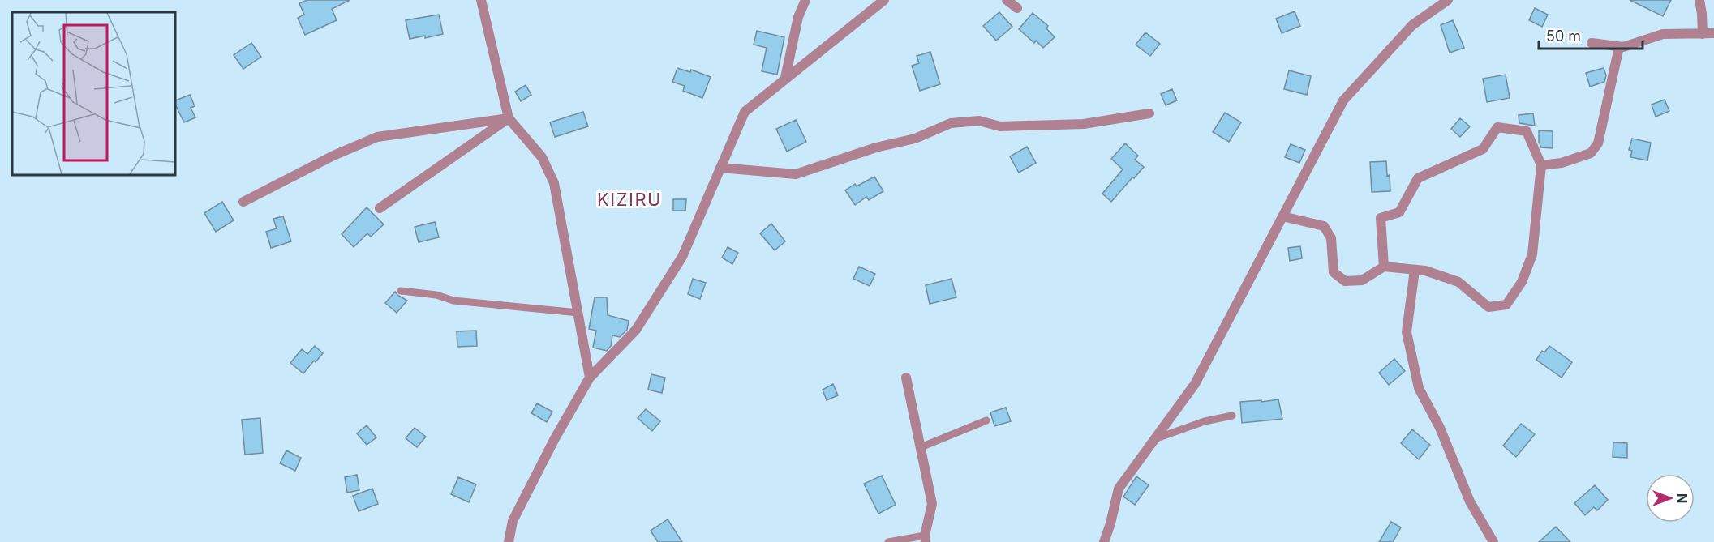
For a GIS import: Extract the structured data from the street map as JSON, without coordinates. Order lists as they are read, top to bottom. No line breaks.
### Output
{"districts":["KIZIRU"],"scale_bar":"50 m","north":"right"}
